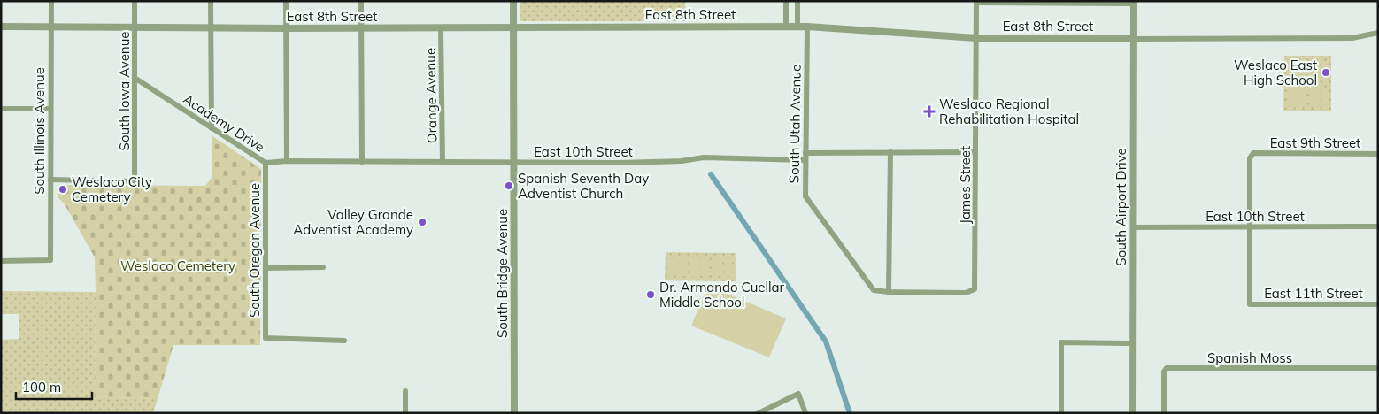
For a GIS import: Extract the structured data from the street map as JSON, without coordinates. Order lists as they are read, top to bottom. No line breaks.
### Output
{"streets":{"street":["East 8th Street","South Iowa Avenue","Orange Avenue","Academy Drive","South Utah Avenue","South Illinois Avenue","East 9th Street","East 10th Street","James Street","South Airport Drive","South Oregon Avenue","South Bridge Avenue","East 11th Street","Spanish Moss"]},"crossings":[["East 8th Street","South Iowa Avenue"],["East 8th Street","Orange Avenue"],["East 8th Street","South Utah Avenue"],["East 8th Street","South Illinois Avenue"],["East 8th Street","James Street"],["East 8th Street","South Airport Drive"],["East 8th Street","South Bridge Avenue"],["South Iowa Avenue","Academy Drive"],["South Iowa Avenue","South Illinois Avenue"],["Orange Avenue","East 10th Street"],["Academy Drive","East 10th Street"],["Academy Drive","South Oregon Avenue"],["South Utah Avenue","East 10th Street"],["South Utah Avenue","James Street"],["East 9th Street","East 10th Street"],["East 9th Street","East 11th Street"],["East 10th Street","South Airport Drive"],["East 10th Street","South Bridge Avenue"],["East 10th Street","East 11th Street"]],"parks":["Weslaco Cemetery"],"places":{"other":["Weslaco East High School","Spanish Seventh Day Adventist Church","Weslaco City Cemetery","Valley Grande Adventist Academy","Dr. Armando Cuellar Middle School"],"health":["Weslaco Regional Rehabilitation Hospital"]},"scale_bar":"100 m"}
